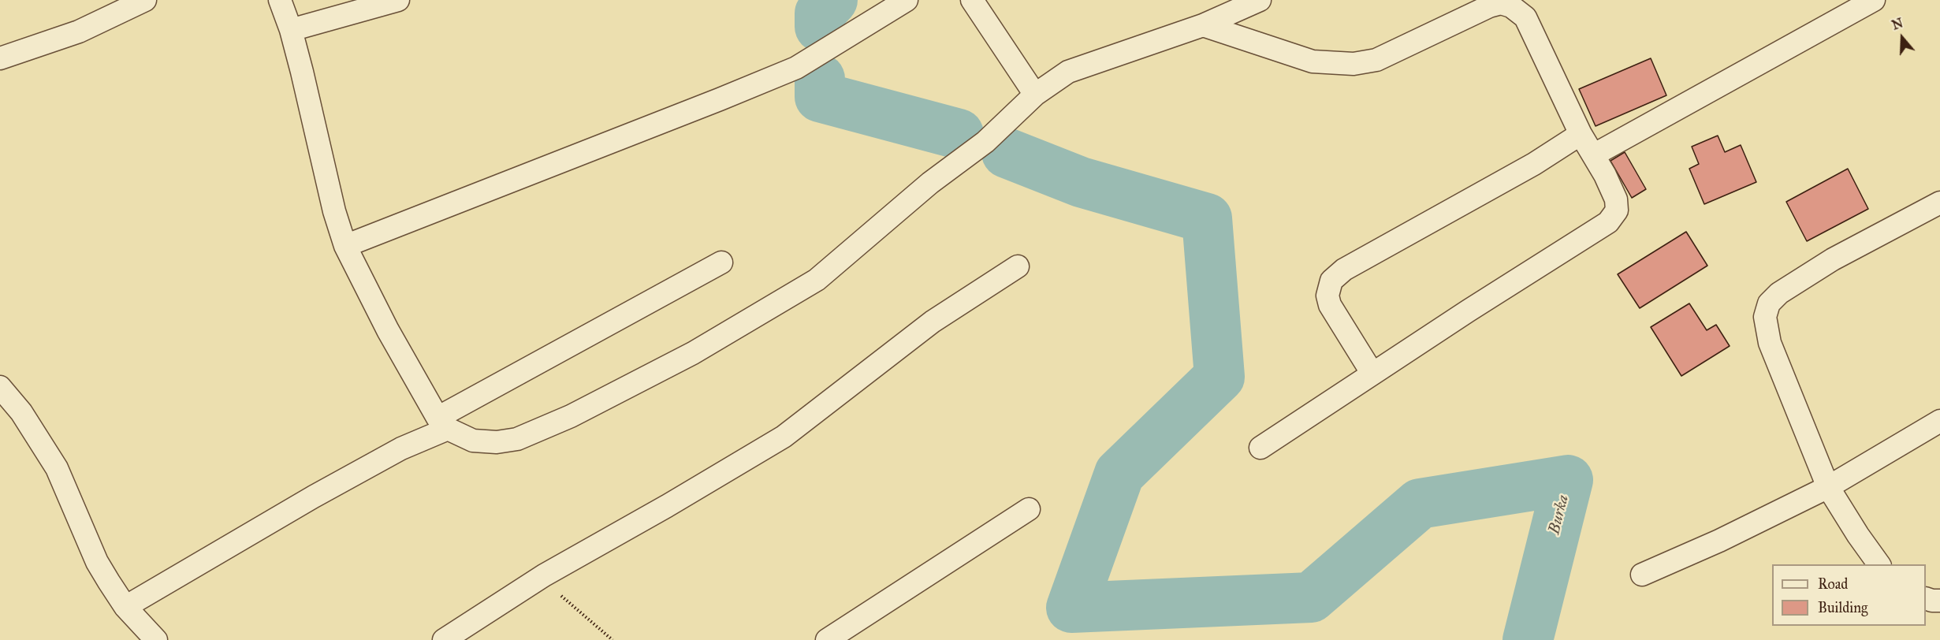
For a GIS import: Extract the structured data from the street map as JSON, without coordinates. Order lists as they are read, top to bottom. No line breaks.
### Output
{"water":["Burka"],"legend":["Road","Building"],"north":"top"}
